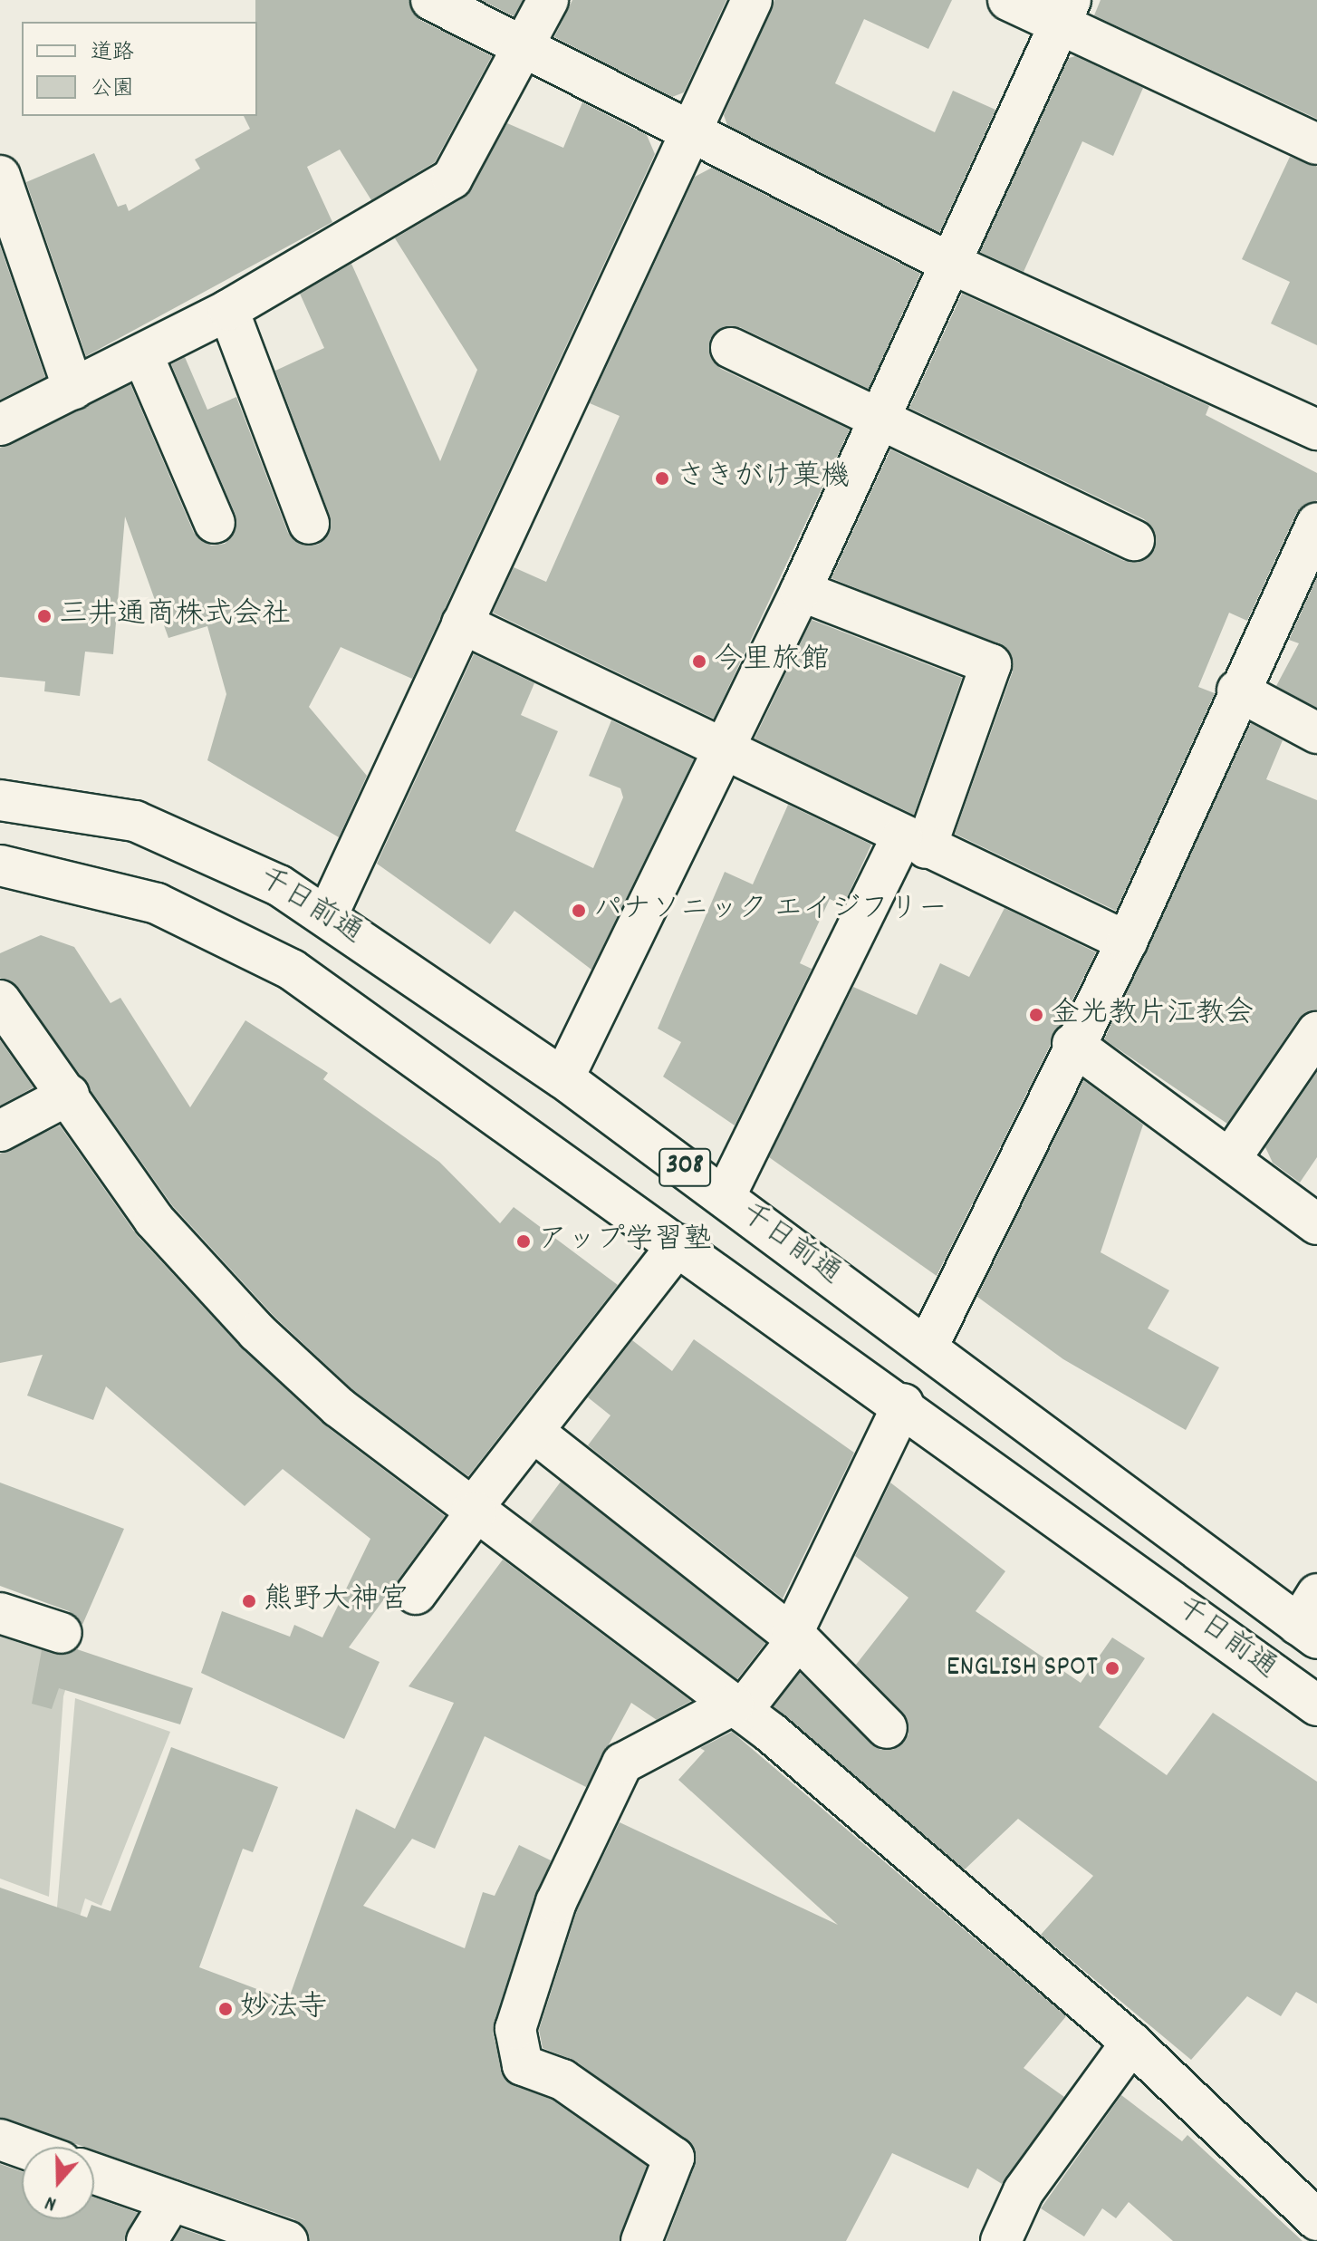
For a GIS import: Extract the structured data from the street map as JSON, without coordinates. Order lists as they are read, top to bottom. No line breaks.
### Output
{"streets":{"main road":["千日前通","308"]},"places":["さきがけ菓機","三井通商株式会社","今里旅館","パナソニック エイジフリー","金光教片江教会","アップ学習塾","熊野大神宮","ENGLISH SPOT","妙法寺"],"legend":["道路","公園"],"north":"bottom"}
